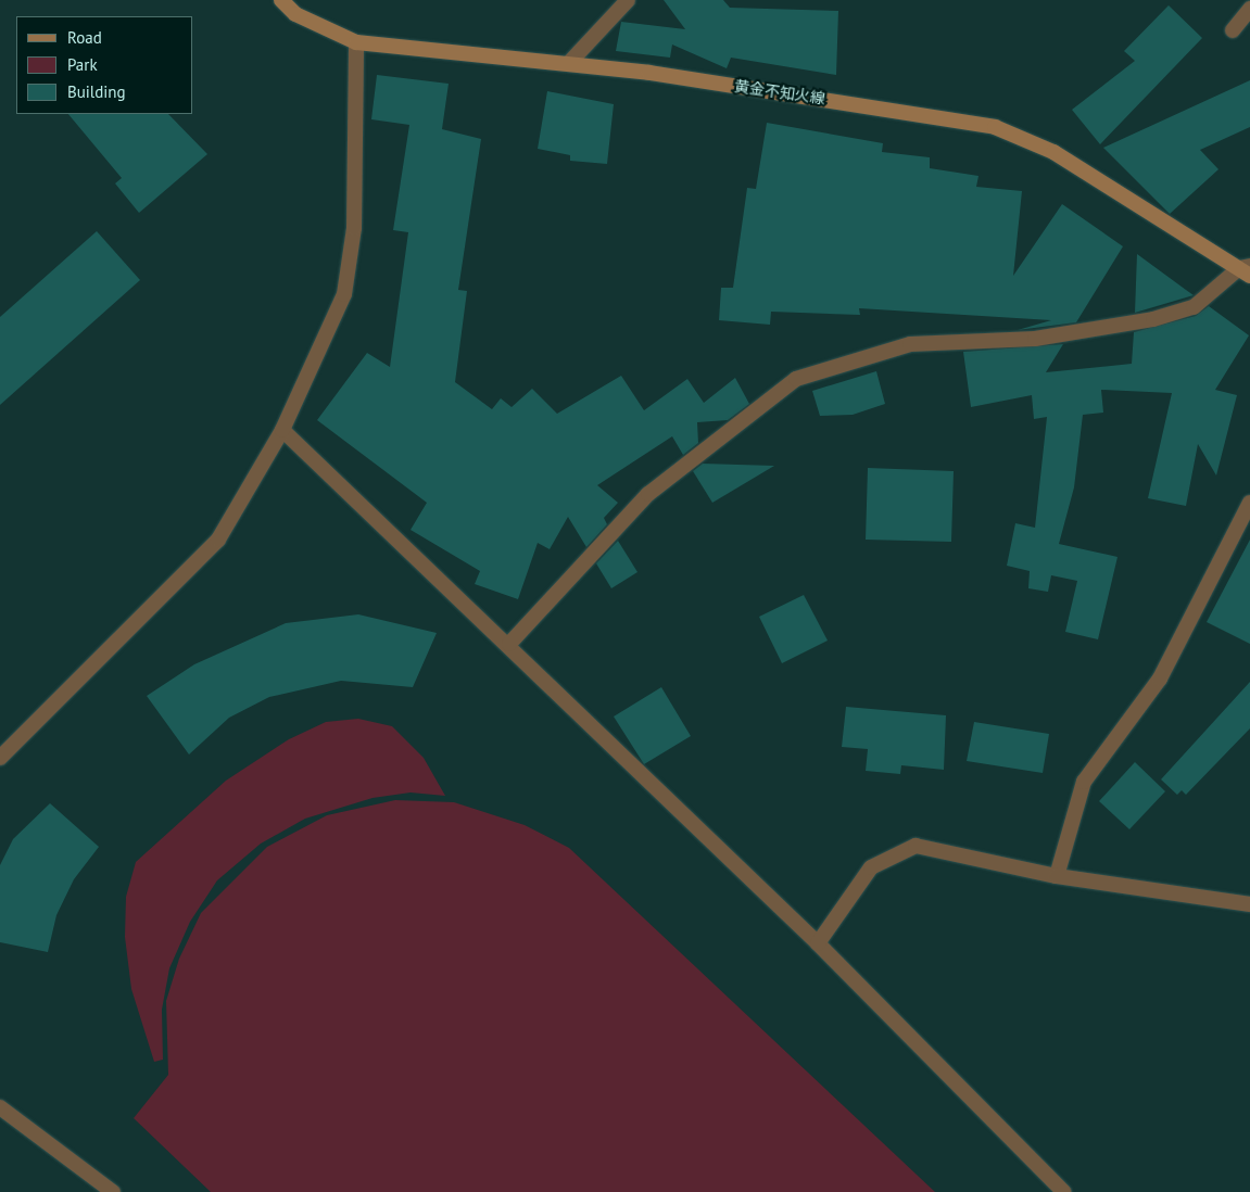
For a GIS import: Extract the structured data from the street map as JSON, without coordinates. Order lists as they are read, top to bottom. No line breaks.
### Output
{"streets":{"main road":["黄金不知火線"]},"legend":["Road","Park","Building"]}
